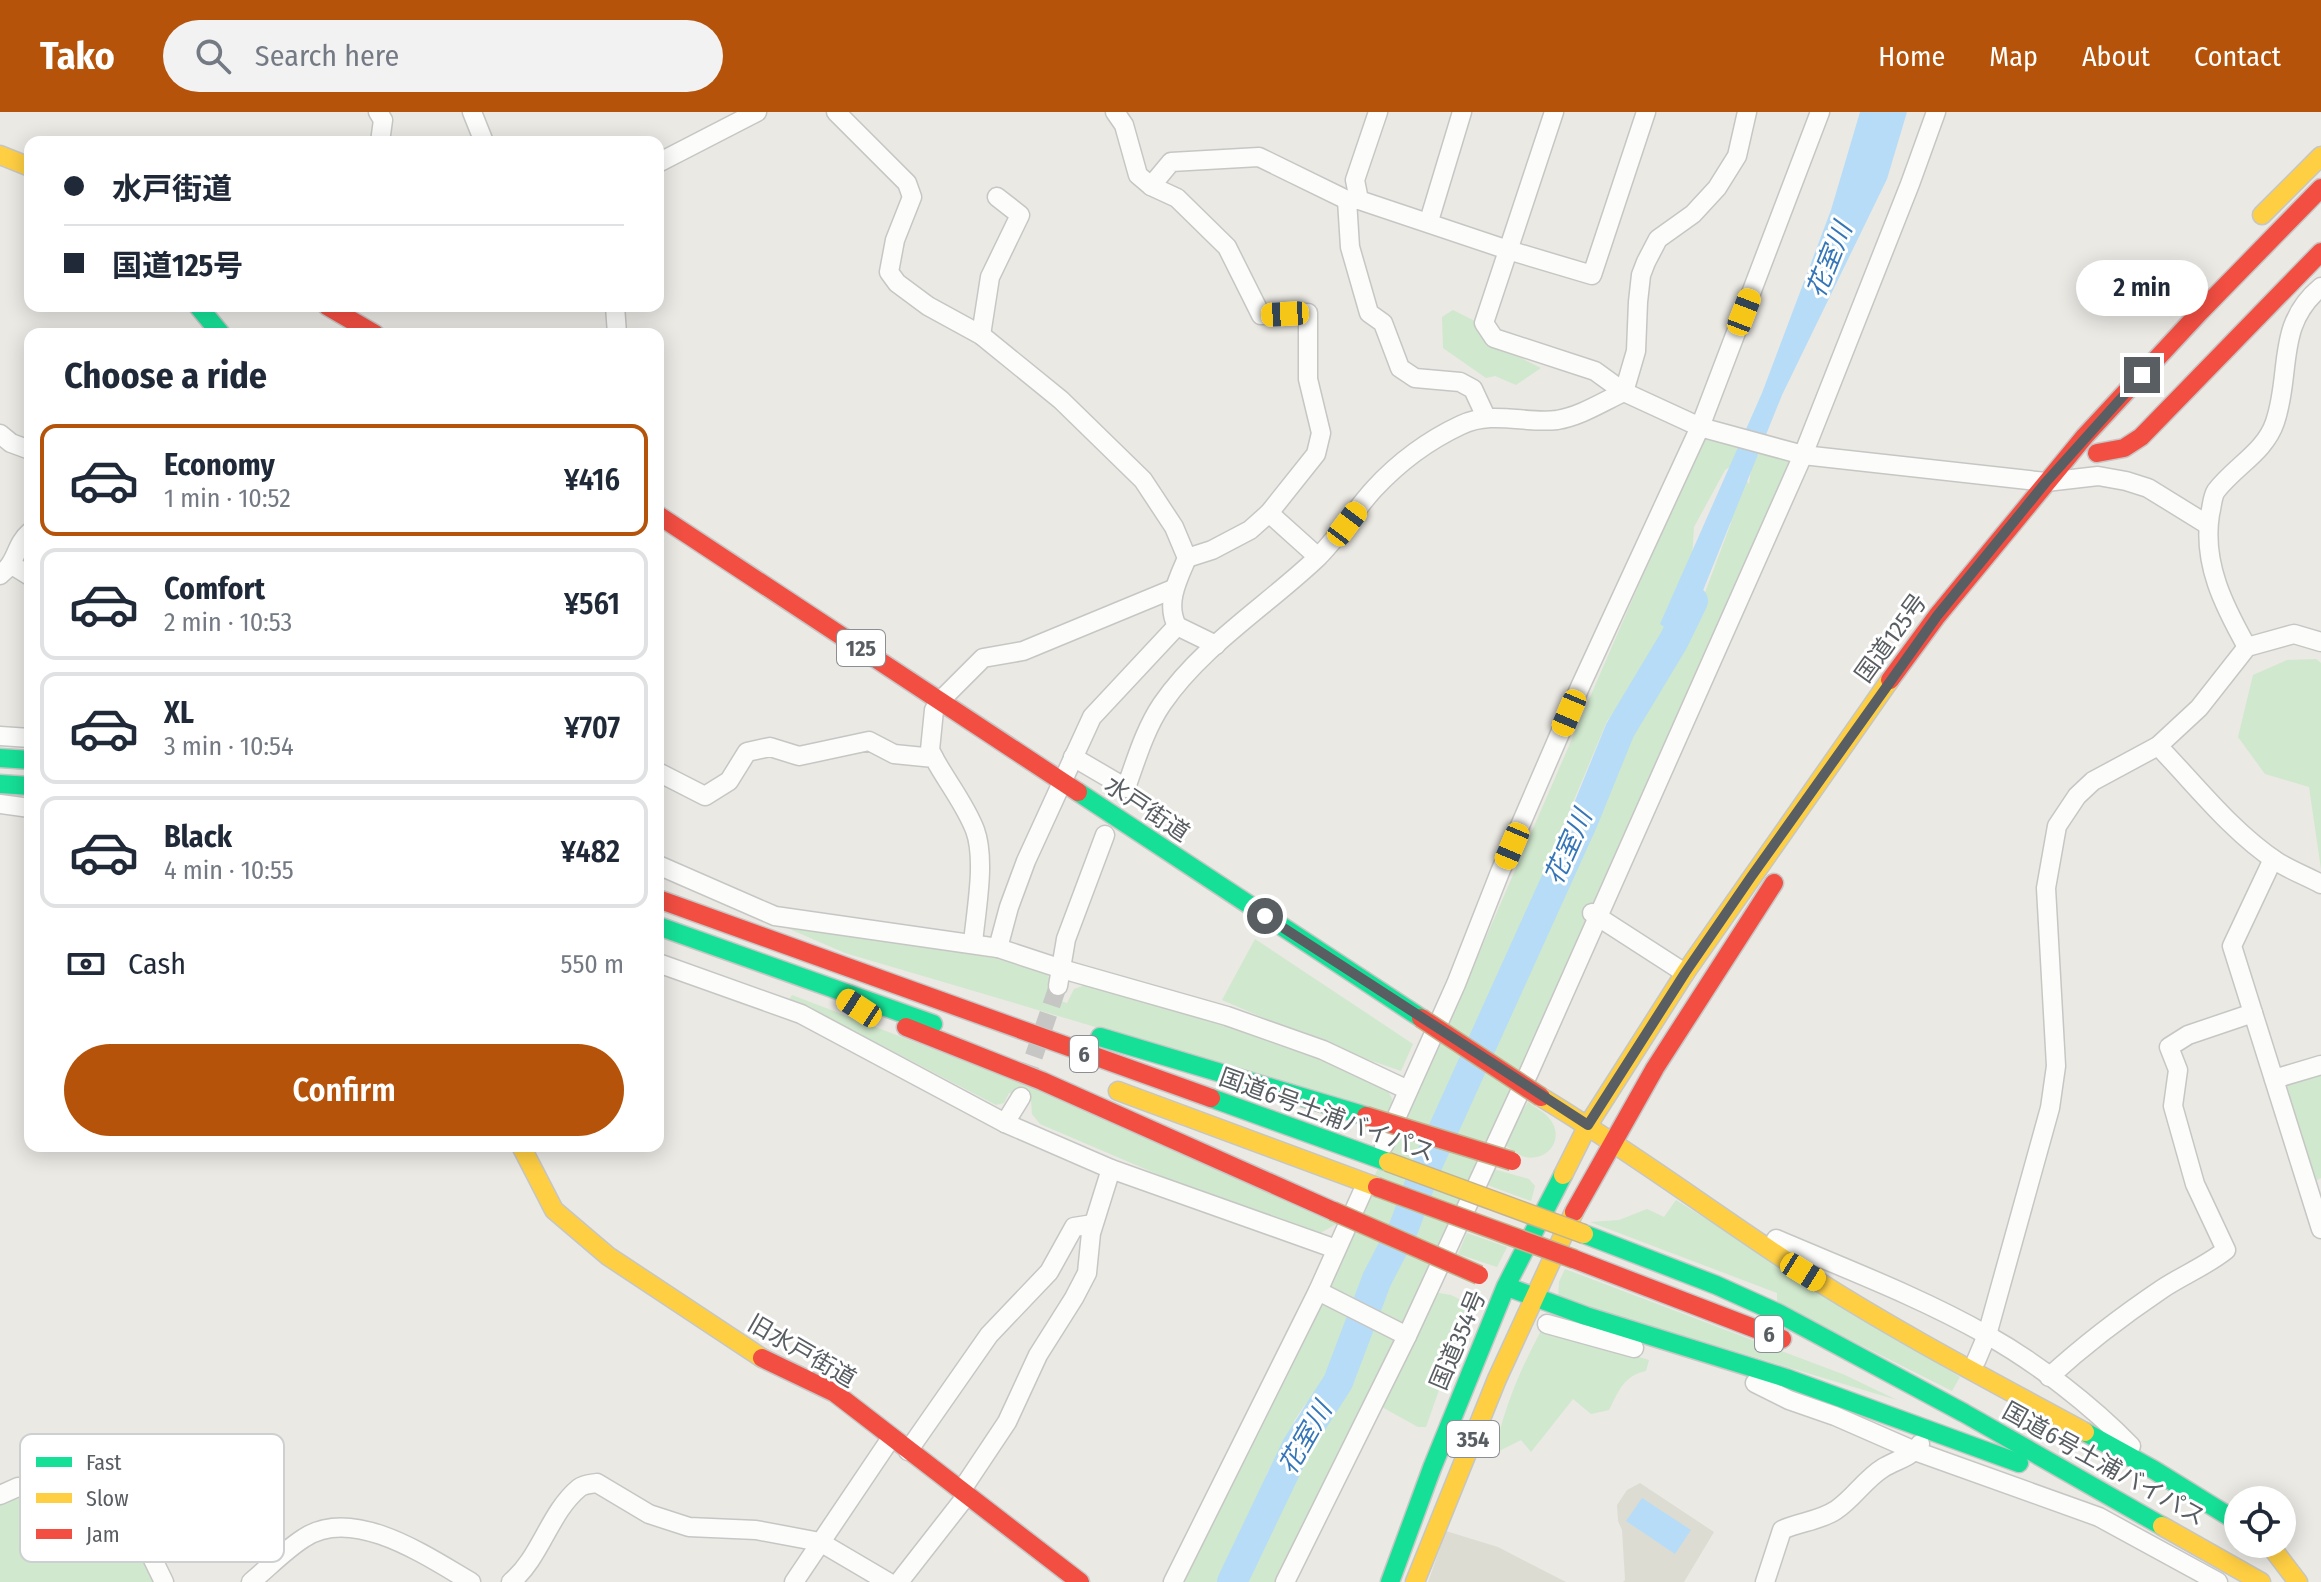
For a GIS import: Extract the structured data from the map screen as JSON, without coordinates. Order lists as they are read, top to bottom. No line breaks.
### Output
{"streets":{"main road":["国道125号","125","水戸街道","6","国道6号土浦バイパス","国道354号","旧水戸街道","354"]},"crossings":[["国道125号","水戸街道"],["国道125号","国道354号"],["水戸街道","国道354号"],["水戸街道","354"]],"water":["花室川"],"legend":["Fast","Slow","Jam"],"page":{"header":"Tako","search":"Search here","nav":["Home","Map","About","Contact"],"banner":["水戸街道","国道125号"],"bubble":"2 min","heading":"Choose a ride","list":[{"name":"Economy","note":"1 min · 10:52","value":"¥416"},{"name":"Comfort","note":"2 min · 10:53","value":"¥561"},{"name":"XL","note":"3 min · 10:54","value":"¥707"},{"name":"Black","note":"4 min · 10:55","value":"¥482"}],"pay":["Cash","550 m"],"buttons":"Confirm"}}
